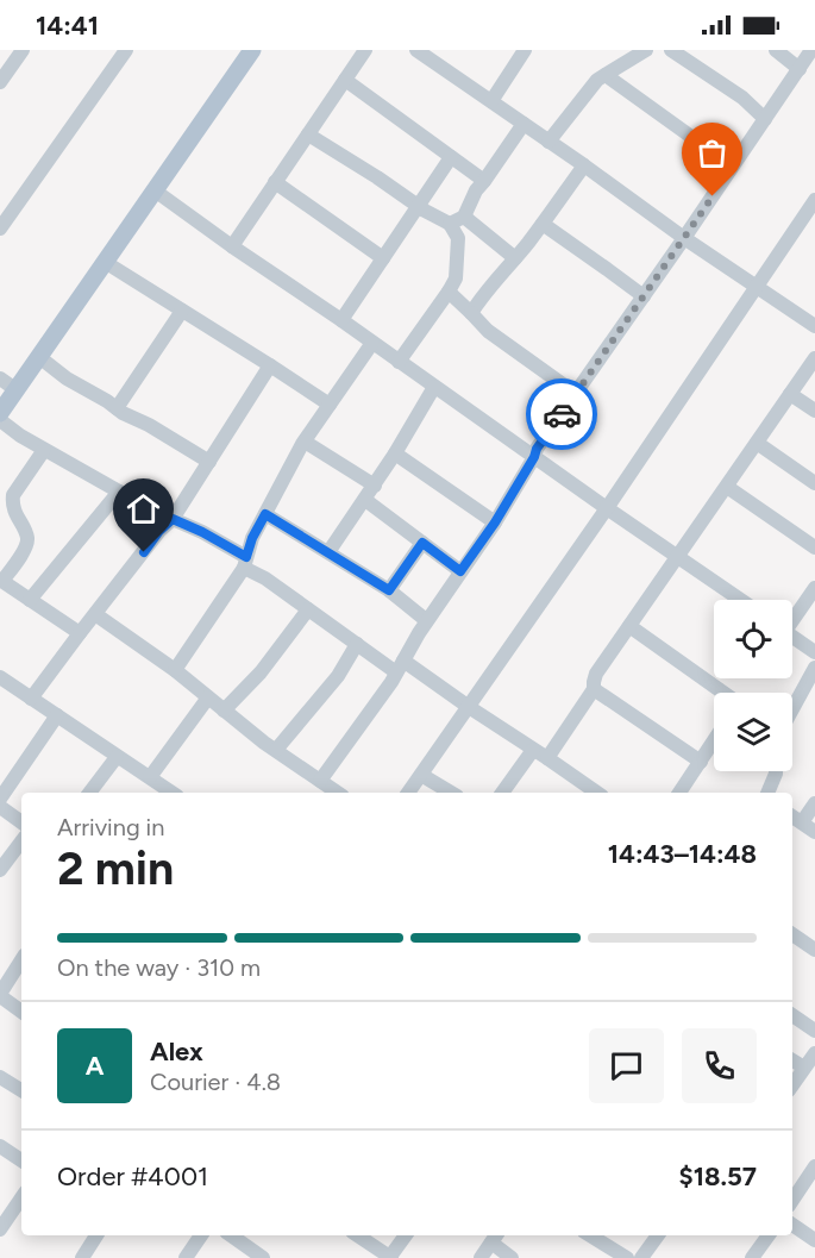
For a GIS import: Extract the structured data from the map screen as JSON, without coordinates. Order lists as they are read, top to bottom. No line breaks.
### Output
{"page":{"status":"14:41","heading":["2 min","Arriving in","14:43–14:48"],"panel":["Alex","Courier · 4.8","Order #4001","$18.57"],"bar":"On the way · 310 m","round":"A"}}
